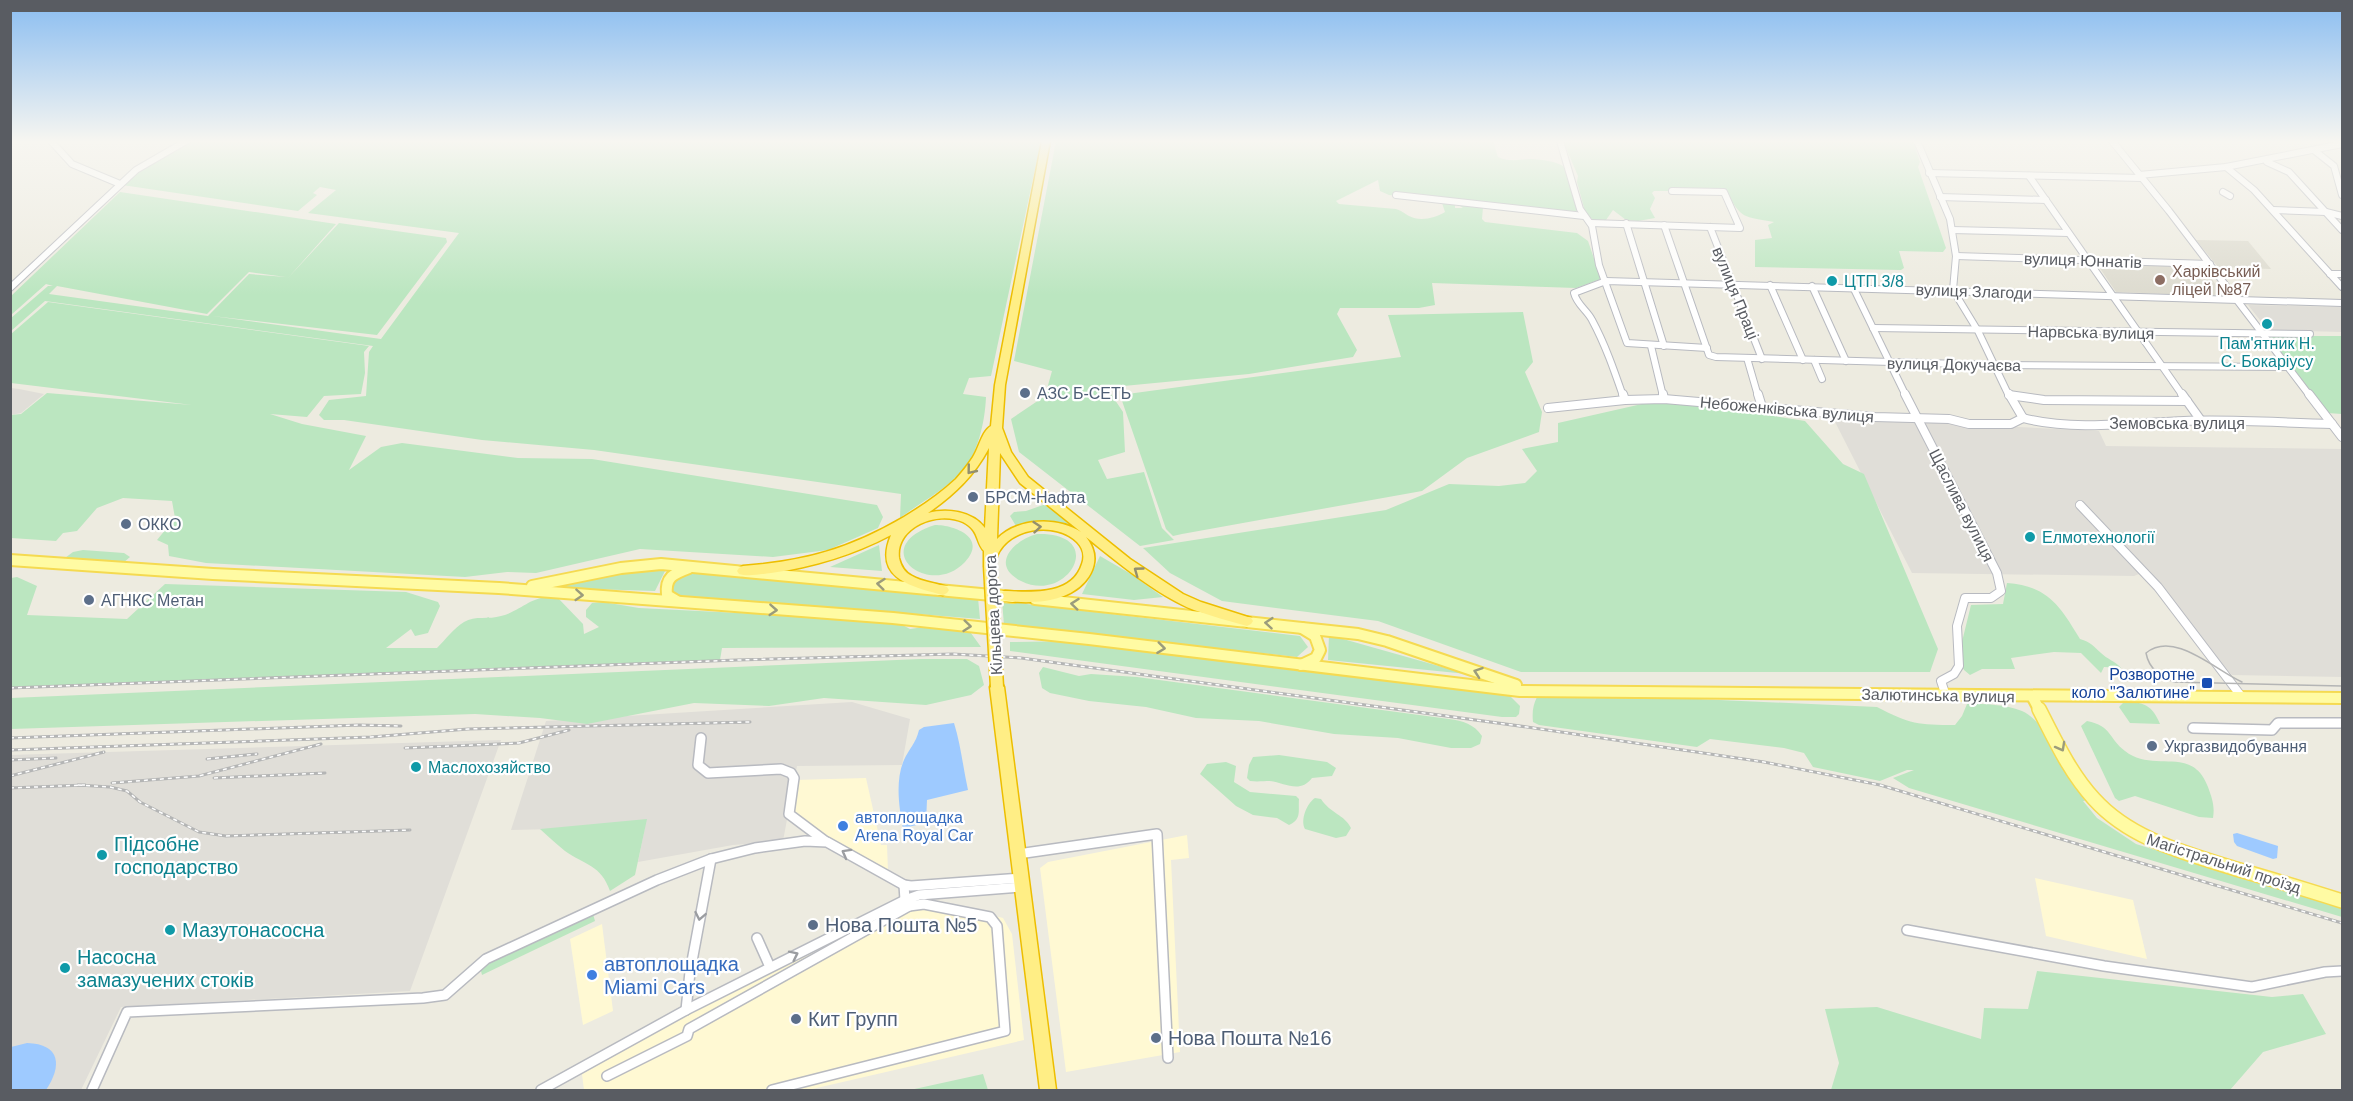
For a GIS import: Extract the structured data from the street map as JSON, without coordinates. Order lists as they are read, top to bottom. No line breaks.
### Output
{"streets":{"highway":["Кільцева дорога"],"main road":["Залютинська вулиця","Магістральний проїзд"],"street":["вулиця Юннатів","вулиця Злагоди","вулиця Праці","Нарвська вулиця","вулиця Докучаєва","Небоженківська вулиця","Земовська вулиця","Щаслива вулиця"]},"crossings":[["вулиця Злагоди","вулиця Праці"],["вулиця Злагоди","вулиця Докучаєва"],["вулиця Злагоди","Щаслива вулиця"],["вулиця Праці","вулиця Докучаєва"],["Нарвська вулиця","Щаслива вулиця"],["вулиця Докучаєва","Щаслива вулиця"],["Небоженківська вулиця","Земовська вулиця"],["Небоженківська вулиця","Щаслива вулиця"],["Щаслива вулиця","Залютинська вулиця"],["Залютинська вулиця","Магістральний проїзд"]],"one_way":["Магістральний проїзд"],"places":{"other":["Харківський ліцей №87","ЦТП 3/8","Пам'ятник Н. С. Бокаріусу","АЗС Б-СЕТЬ","БРСМ-Нафта","ОККО","Елмотехнології","АГНКС Метан","Укргазвидобування","Маслохозяйство","автоплощадка Arena Royal Car","Підсобне господарство","Нова Пошта №5","Мазутонасосна","Насосна замазучених стоків","автоплощадка Miami Cars","Кит Групп","Нова Пошта №16"],"transit":["Розворотне коло \"Залютине\""]}}
